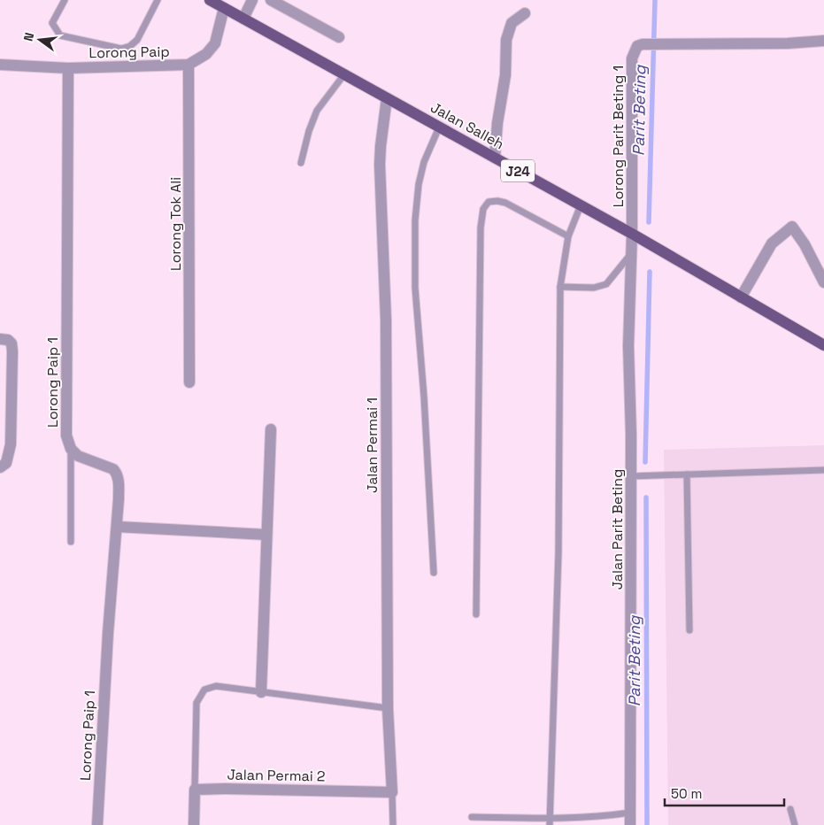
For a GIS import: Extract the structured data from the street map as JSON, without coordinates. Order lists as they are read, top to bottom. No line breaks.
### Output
{"streets":{"main road":["Jalan Salleh","J24"],"street":["Lorong Paip","Lorong Parit Beting 1","Lorong Tok Ali","Lorong Paip 1","Jalan Permai 1","Jalan Parit Beting","Jalan Permai 2"]},"crossings":[["Lorong Paip","Jalan Salleh"],["Lorong Paip","Lorong Tok Ali"],["Lorong Paip","Lorong Paip 1"],["Jalan Salleh","Lorong Parit Beting 1"],["Jalan Salleh","Jalan Permai 1"],["Jalan Salleh","Jalan Parit Beting"],["Lorong Parit Beting 1","Jalan Parit Beting"],["Jalan Permai 1","Jalan Permai 2"]],"water":["Parit Beting"],"scale_bar":"50 m","north":"left"}
